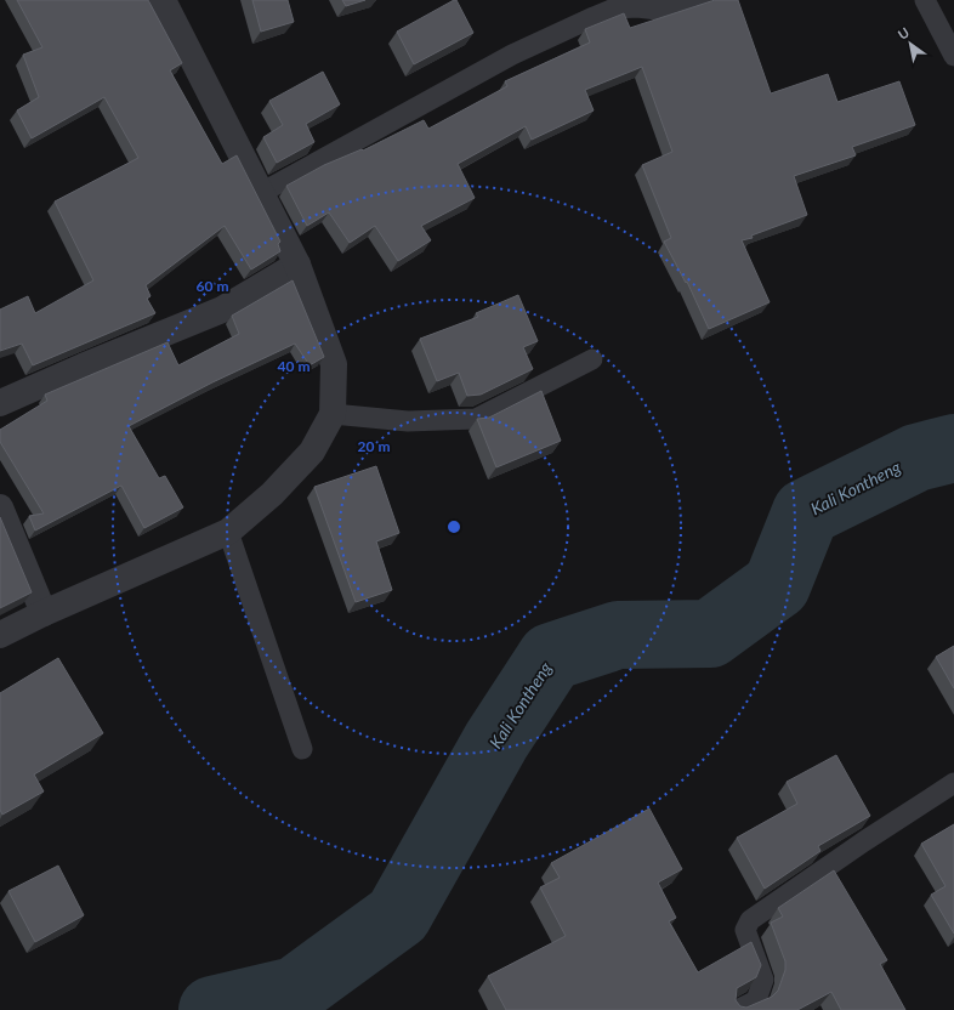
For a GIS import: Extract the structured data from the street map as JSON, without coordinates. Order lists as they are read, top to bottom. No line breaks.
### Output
{"water":["Kali Kontheng"],"north":"top left","rings":["60 m","40 m","20 m"]}
